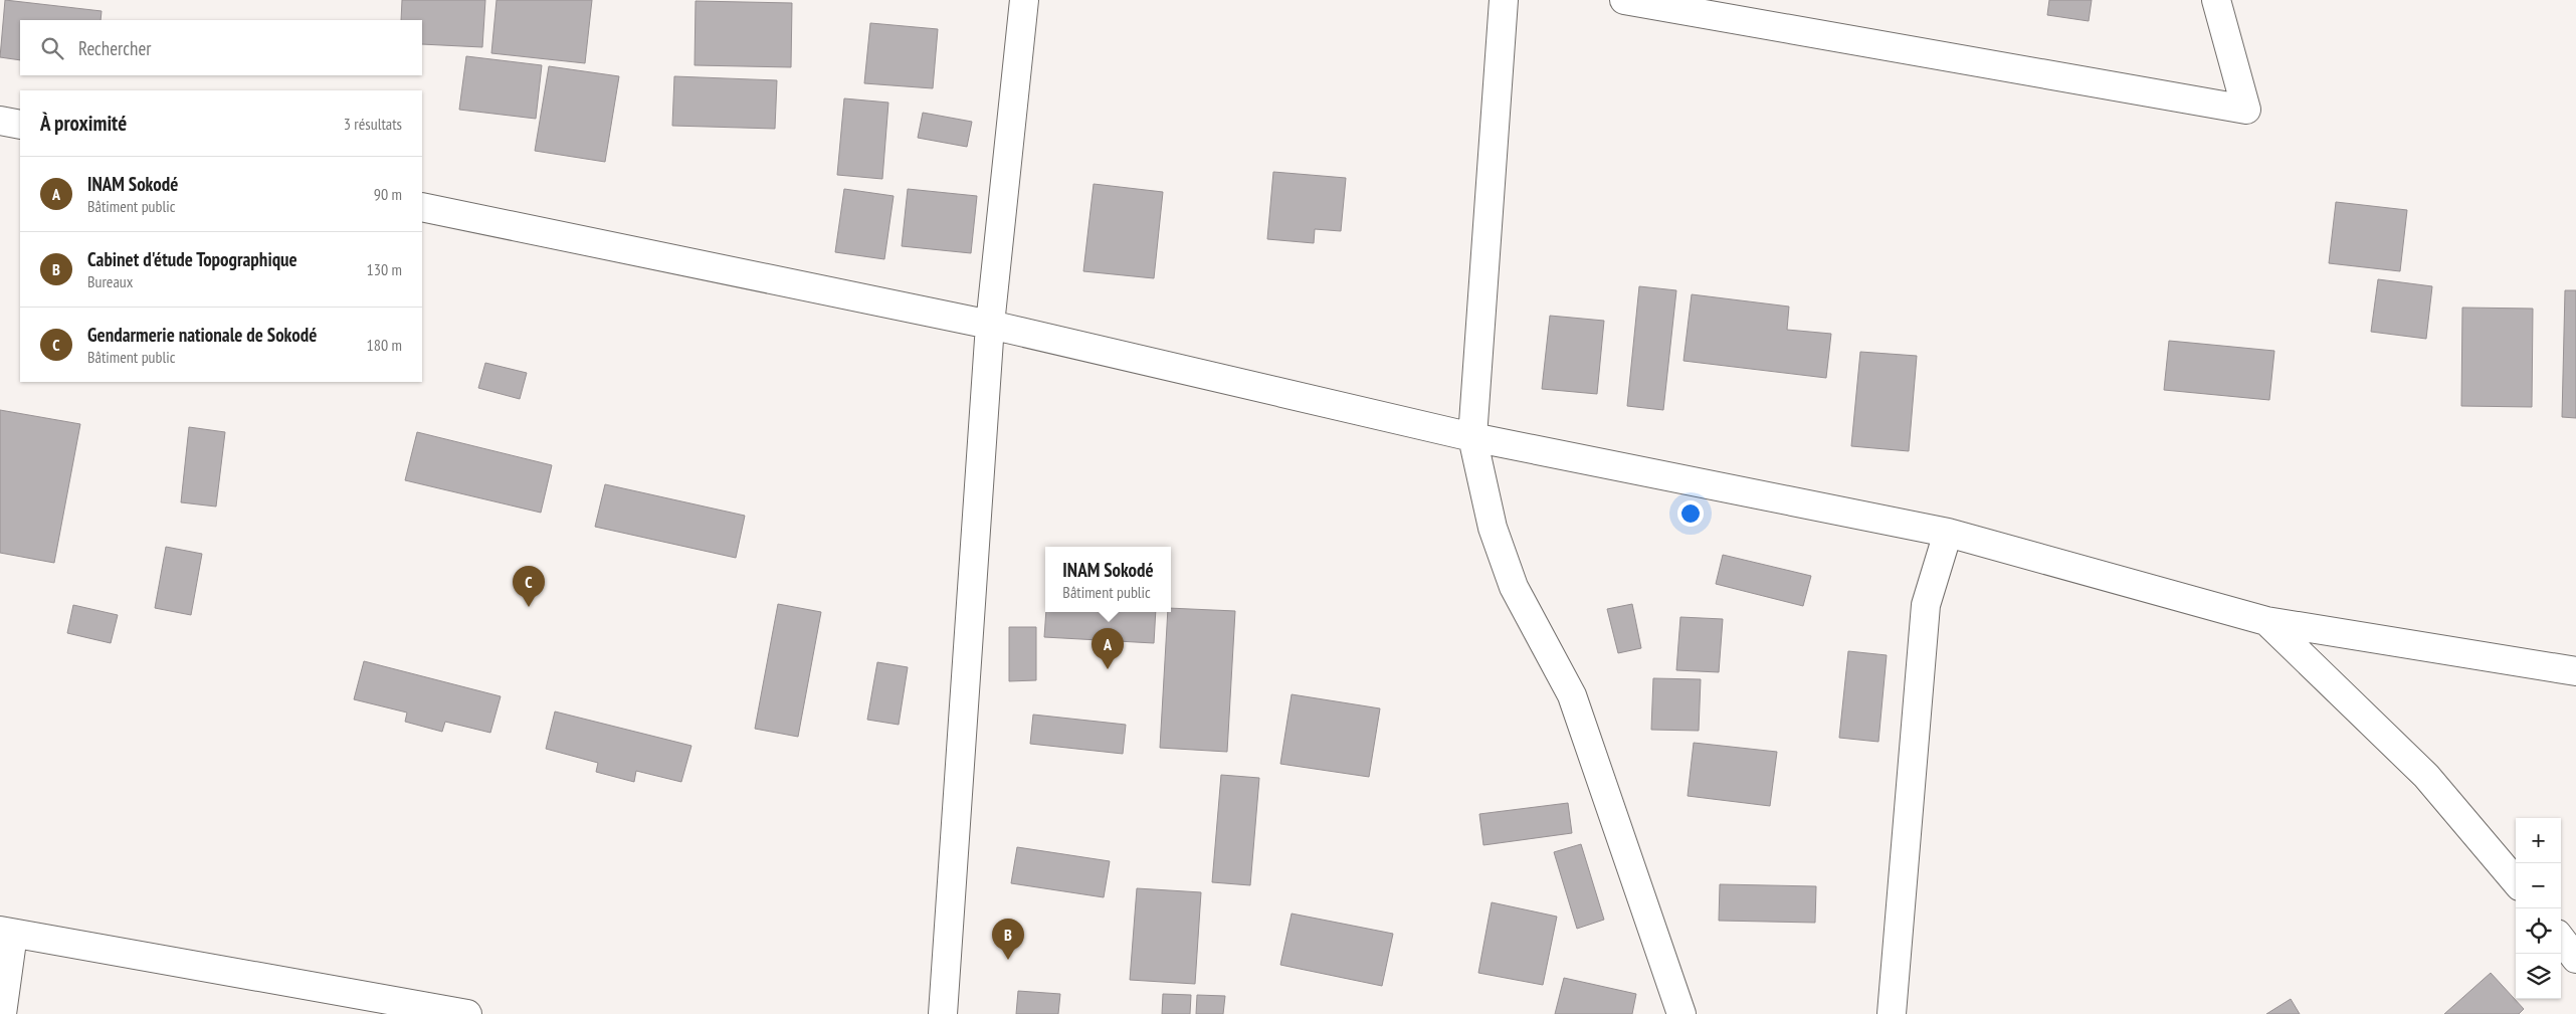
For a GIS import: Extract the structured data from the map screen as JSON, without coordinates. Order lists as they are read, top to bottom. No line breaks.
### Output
{"page":{"search":"Rechercher","heading":["À proximité","3 résultats"],"list":[{"mark":"A","name":"INAM Sokodé","note":"Bâtiment public","value":"90 m"},{"mark":"B","name":"Cabinet d'étude Topographique","note":"Bureaux","value":"130 m"},{"mark":"C","name":"Gendarmerie nationale de Sokodé","note":"Bâtiment public","value":"180 m"}],"popup":["INAM Sokodé","Bâtiment public"],"pins":["C","A","B"],"map_buttons":["+","−"]}}
